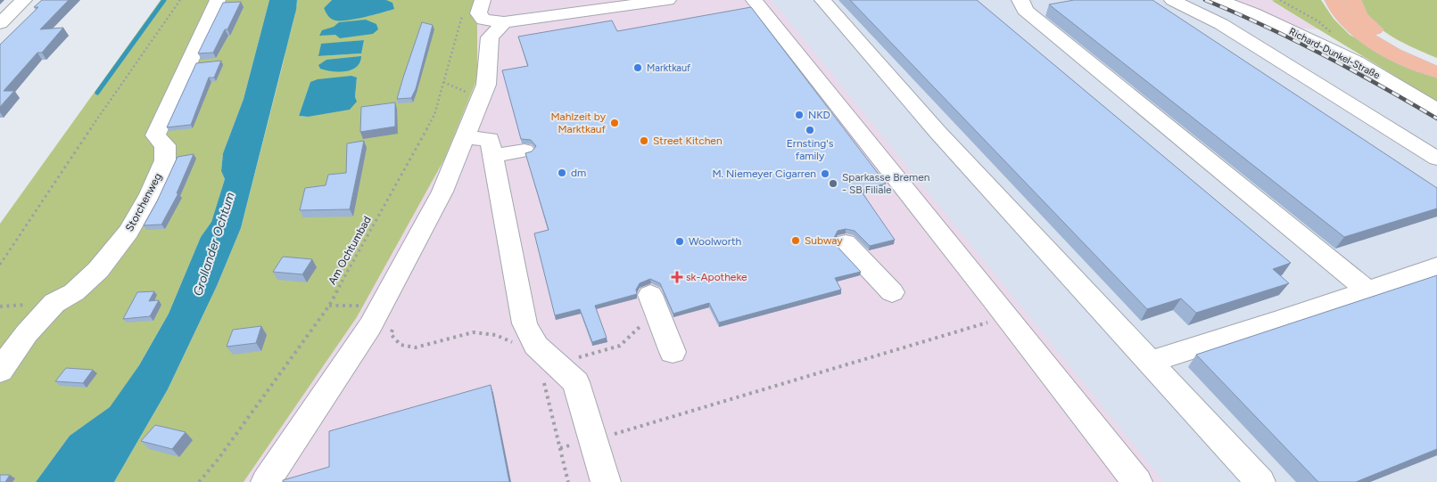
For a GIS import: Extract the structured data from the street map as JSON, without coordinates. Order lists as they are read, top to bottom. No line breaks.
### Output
{"streets":{"street":["Richard-Dunkel-Straße","Storchenweg"],"path":["Am Ochtumbad"]},"water":["Grollander Ochtum"],"places":{"other":["Marktkauf","NKD","Mahlzeit by Marktkauf","Ernsting's family","Street Kitchen","dm","M. Niemeyer Cigarren","Sparkasse Bremen - SB Filiale","Subway","Woolworth"],"health":["sk-Apotheke"]}}
